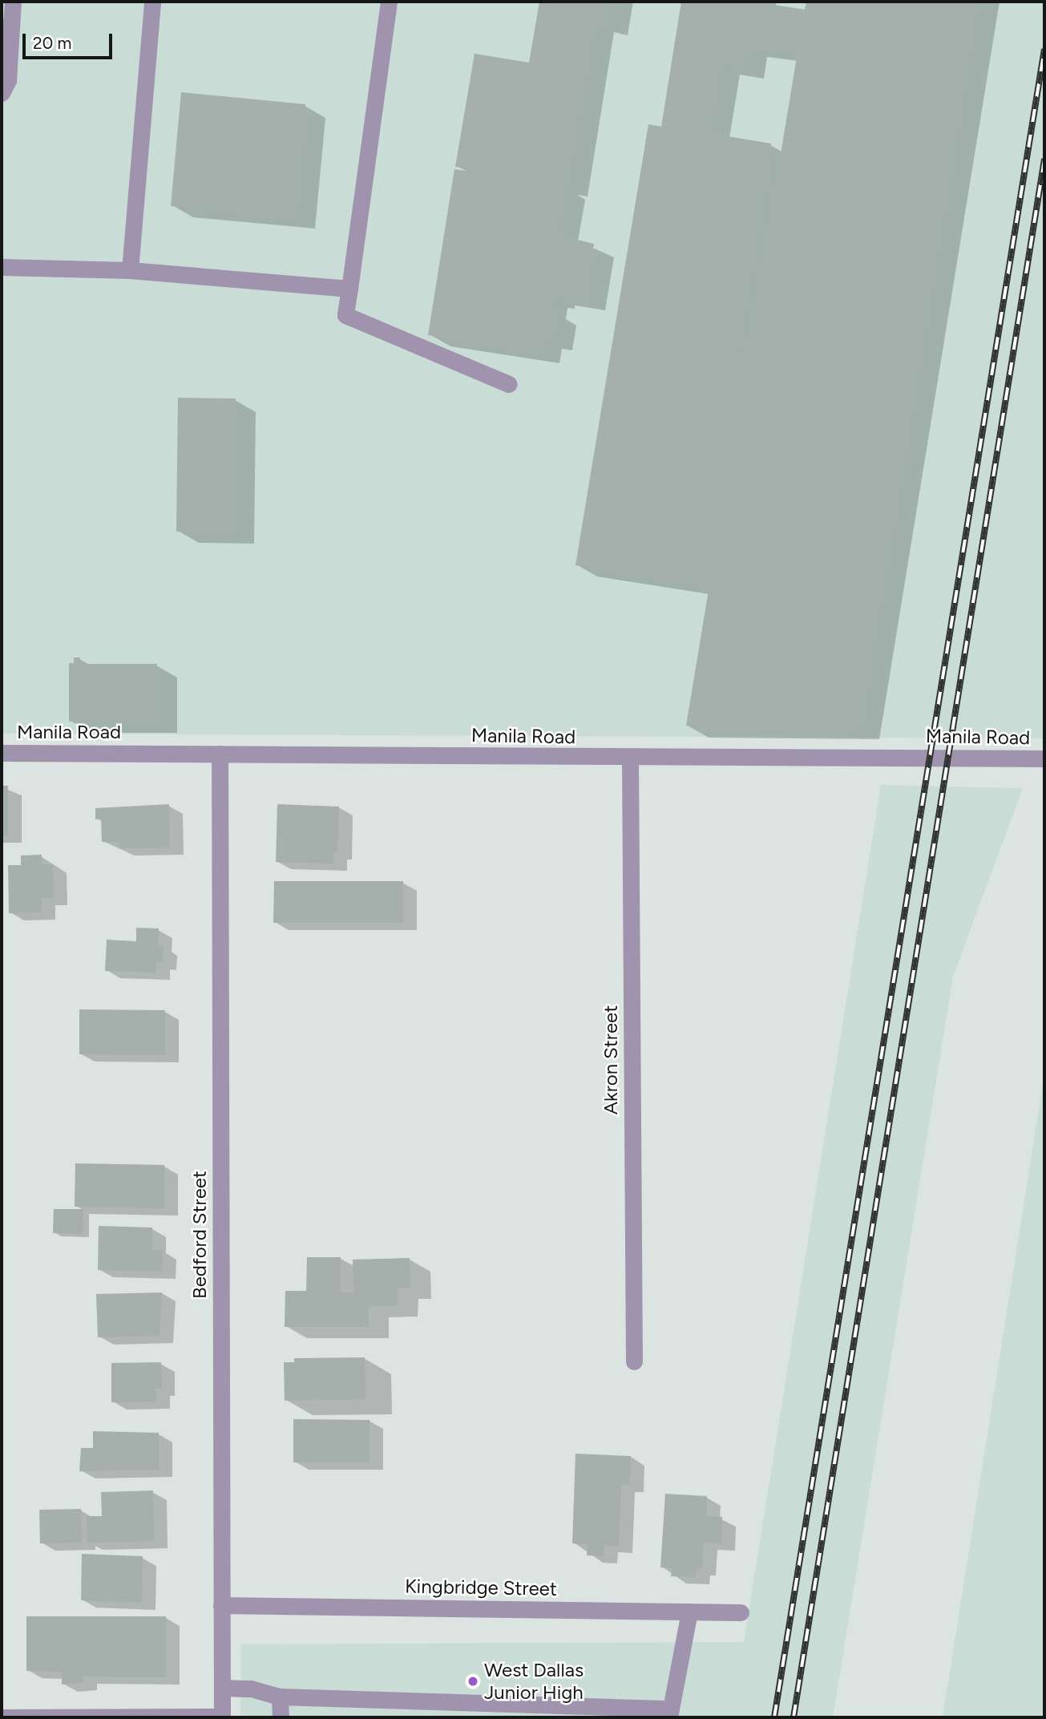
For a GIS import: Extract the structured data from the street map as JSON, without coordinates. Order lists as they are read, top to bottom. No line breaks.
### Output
{"streets":{"street":["Manila Road","Akron Street","Bedford Street","Kingbridge Street"]},"crossings":[["Manila Road","Akron Street"],["Manila Road","Bedford Street"],["Bedford Street","Kingbridge Street"]],"places":["West Dallas Junior High"],"scale_bar":"20 m"}
